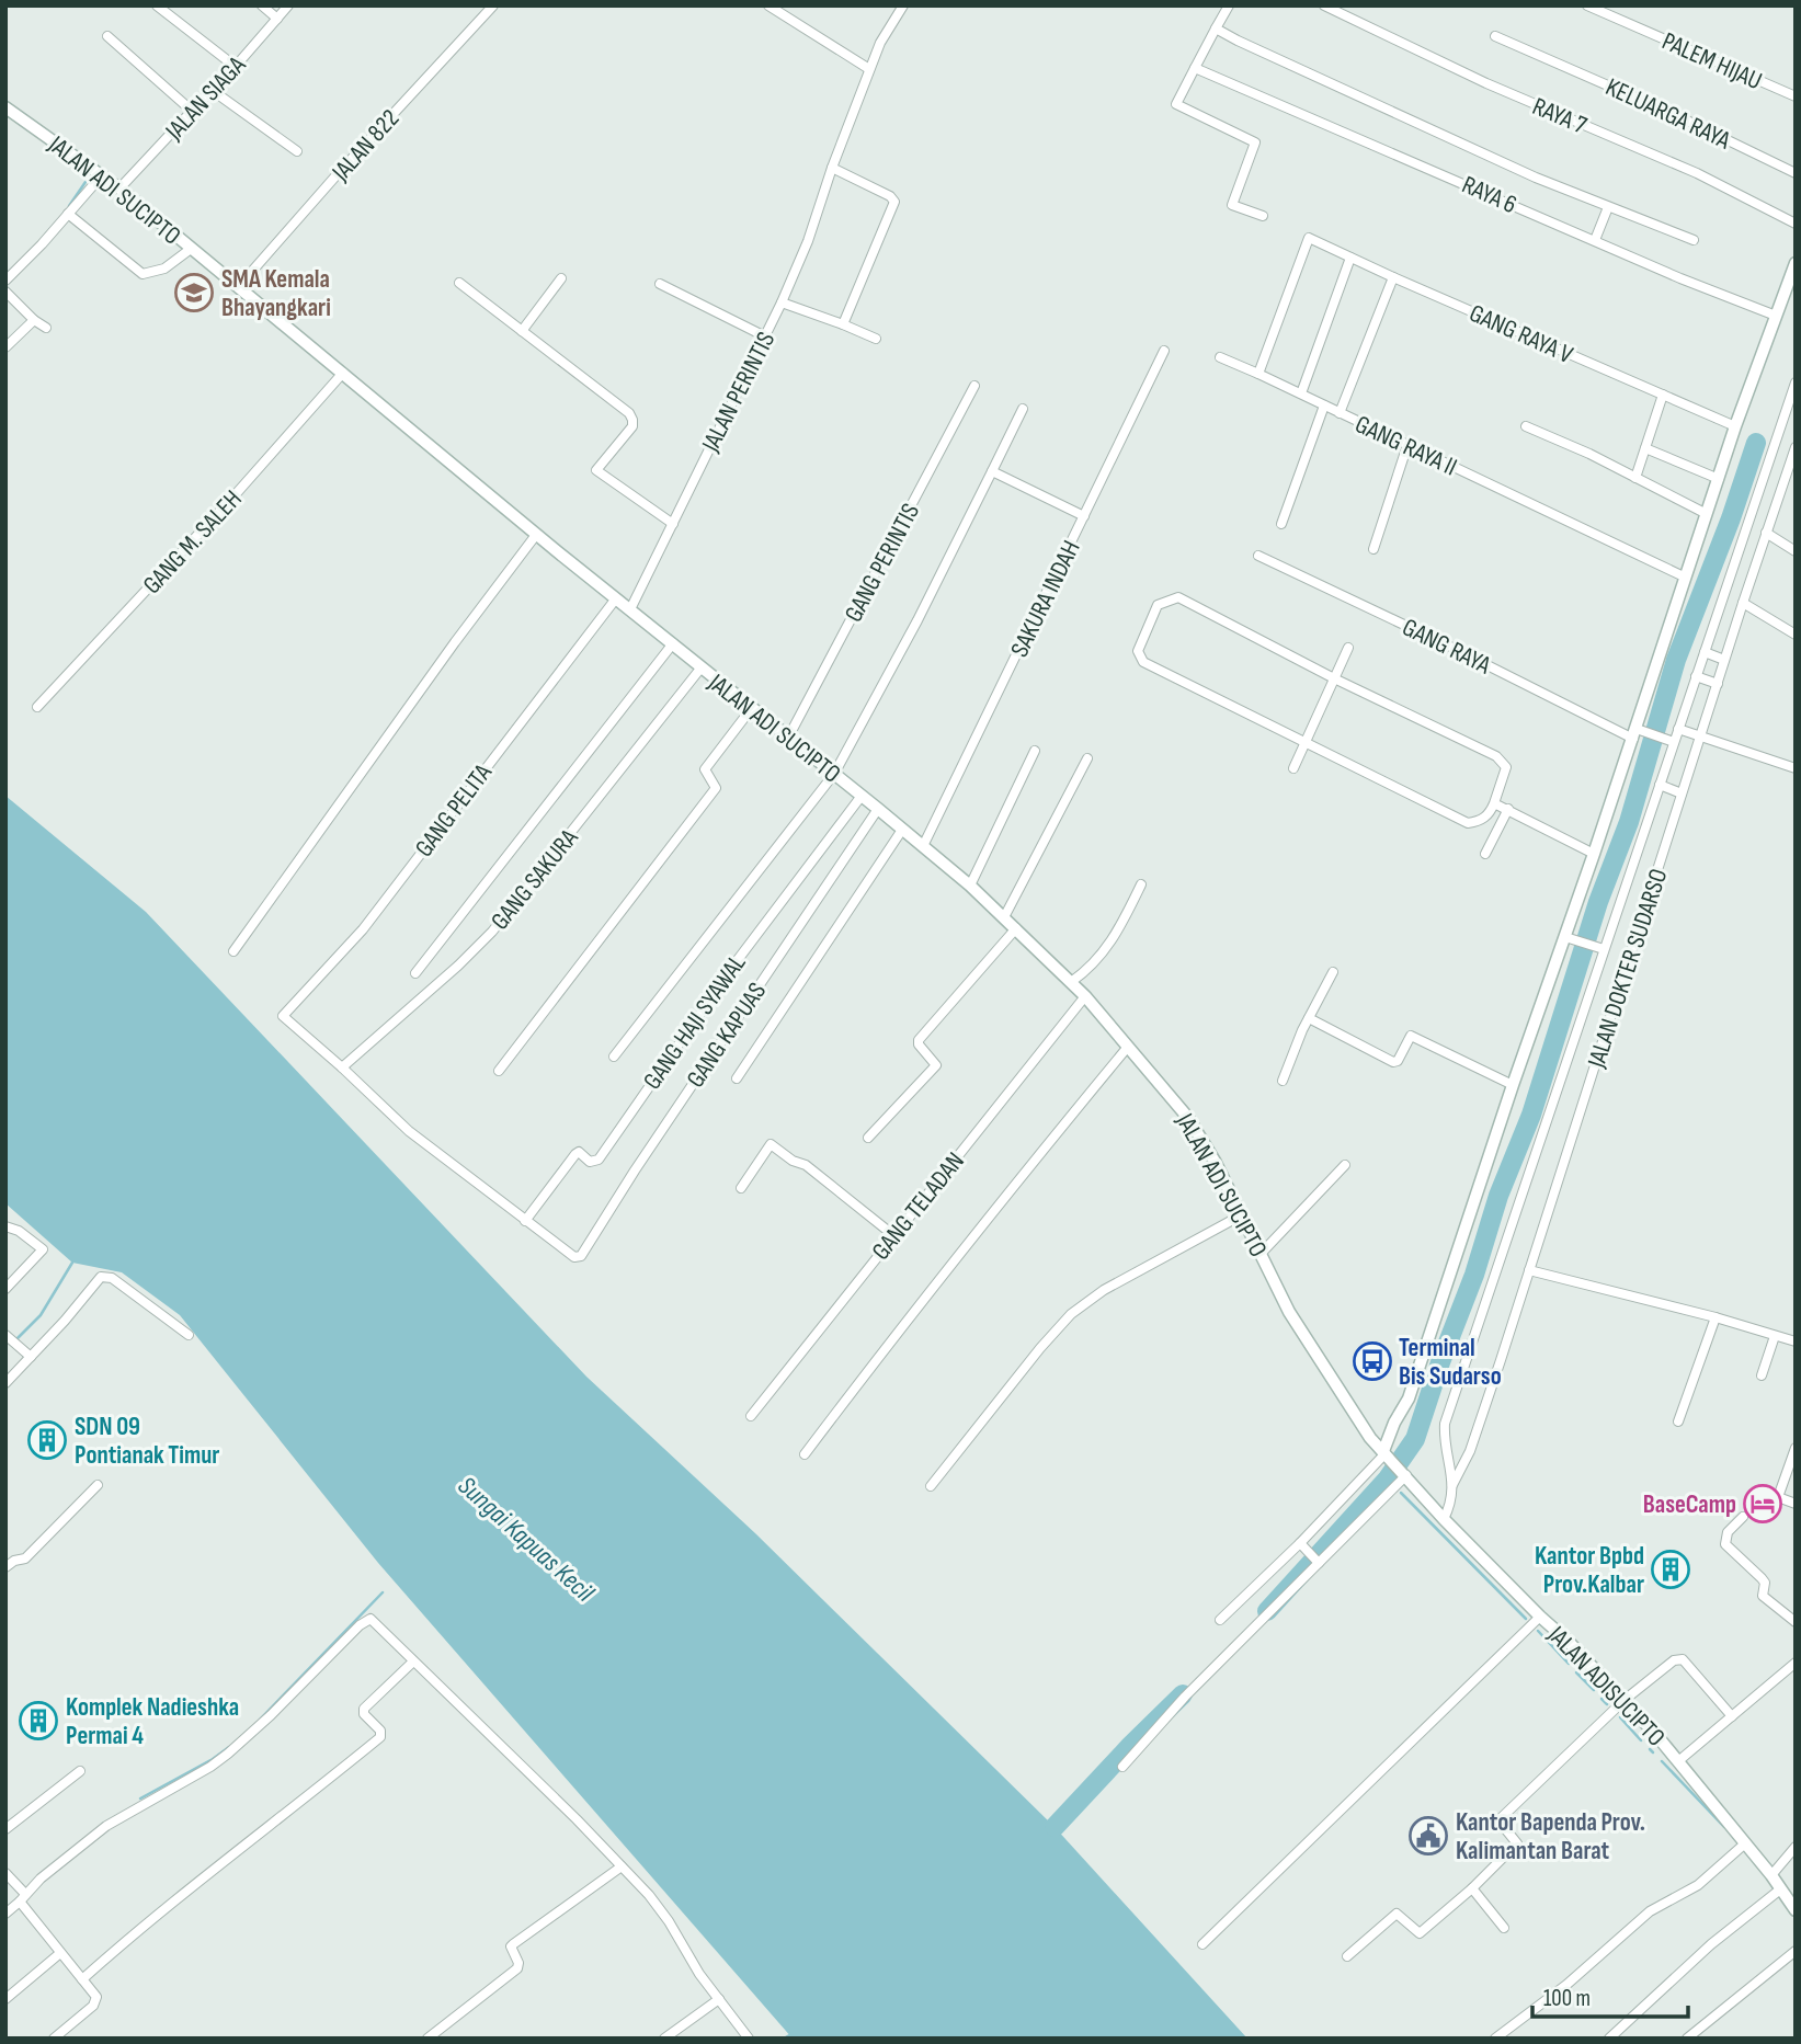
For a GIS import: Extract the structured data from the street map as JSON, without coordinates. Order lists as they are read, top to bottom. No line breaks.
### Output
{"streets":{"main road":["JALAN ADI SUCIPTO","JALAN ADISUCIPTO"],"street":["PALEM HIJAU","JALAN SIAGA","KELUARGA RAYA","RAYA 7","JALAN 822","RAYA 6","GANG RAYA V","JALAN PERINTIS","GANG RAYA II","GANG M. SALEH","GANG PERINTIS","SAKURA INDAH","GANG RAYA","GANG PELITA","GANG SAKURA","JALAN DOKTER SUDARSO","GANG HAJI SYAWAL","GANG KAPUAS","GANG TELADAN"]},"crossings":[["JALAN SIAGA","JALAN ADI SUCIPTO"],["JALAN 822","JALAN ADI SUCIPTO"],["JALAN ADI SUCIPTO","JALAN PERINTIS"],["JALAN ADI SUCIPTO","GANG M. SALEH"],["JALAN ADI SUCIPTO","GANG PERINTIS"],["JALAN ADI SUCIPTO","SAKURA INDAH"],["JALAN ADI SUCIPTO","GANG PELITA"],["JALAN ADI SUCIPTO","GANG SAKURA"],["JALAN ADI SUCIPTO","GANG HAJI SYAWAL"],["JALAN ADI SUCIPTO","GANG KAPUAS"],["JALAN ADI SUCIPTO","GANG TELADAN"],["JALAN ADI SUCIPTO","JALAN ADISUCIPTO"],["GANG RAYA V","GANG RAYA II"],["GANG PELITA","GANG SAKURA"],["GANG HAJI SYAWAL","GANG KAPUAS"]],"water":["Sungai Kapuas Kecil"],"places":{"school or university":["SMA Kemala Bhayangkari"],"bus stop":["Terminal Bis Sudarso"],"building":["SDN 09 Pontianak Timur","Kantor Bpbd Prov.Kalbar","Komplek Nadieshka Permai 4"],"hotel":["BaseCamp"],"public building":["Kantor Bapenda Prov. Kalimantan Barat"]},"scale_bar":"100 m"}
